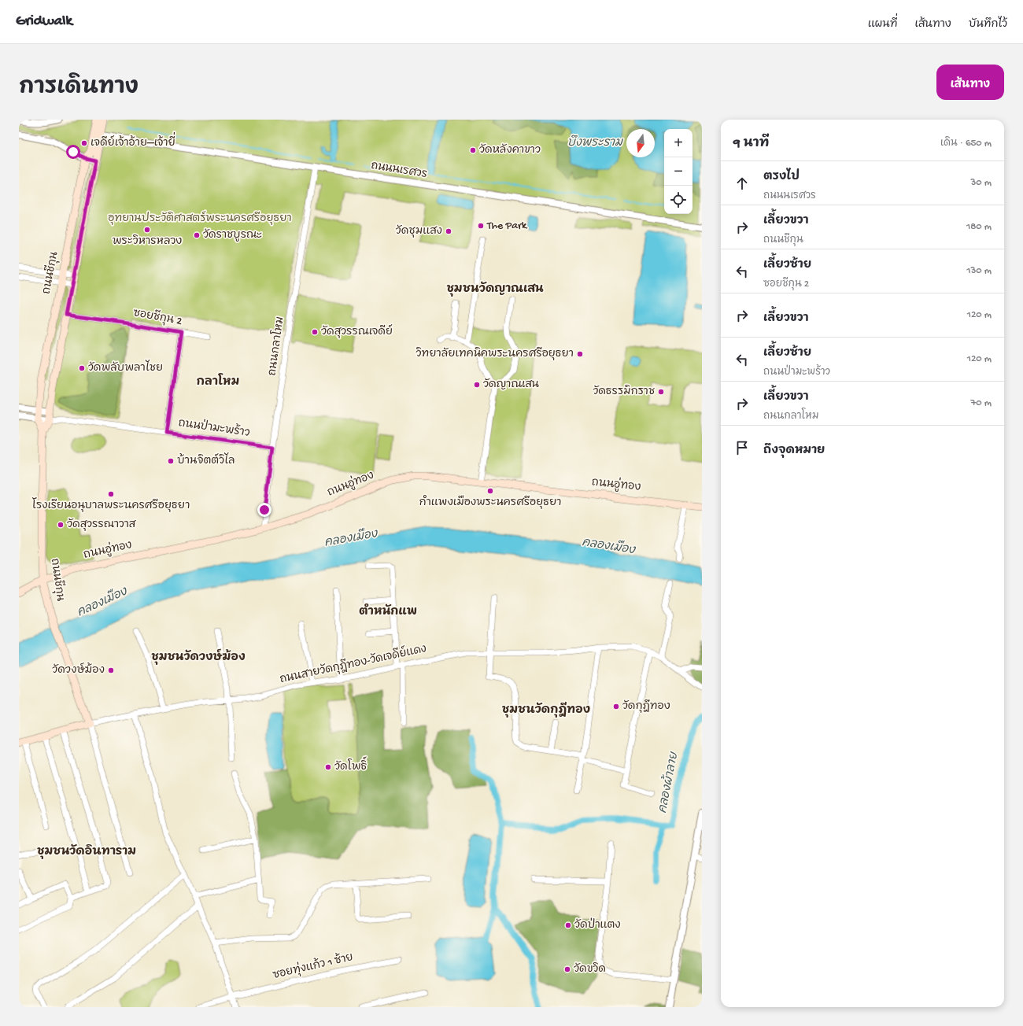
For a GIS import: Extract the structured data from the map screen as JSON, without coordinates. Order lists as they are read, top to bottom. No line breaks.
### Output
{"streets":{"main road":["ถนนชีกุน","ถนนอู่ทอง","ถนนสายวัดกุฎีทอง-วัดเจดีย์แดง"],"street":["ถนนนเรศวร","ซอยชีกุน 2","ถนนกลาโหม","ถนนป่ามะพร้าว","ซอยทุ่งแก้ว 1 ซ้าย"]},"crossings":[["ถนนนเรศวร","ถนนชีกุน"],["ถนนนเรศวร","ถนนกลาโหม"],["ถนนชีกุน","ซอยชีกุน 2"],["ถนนชีกุน","ถนนป่ามะพร้าว"],["ถนนชีกุน","ถนนอู่ทอง"],["ถนนชีกุน","ถนนสายวัดกุฎีทอง-วัดเจดีย์แดง"],["ถนนกลาโหม","ถนนป่ามะพร้าว"],["ถนนกลาโหม","ถนนอู่ทอง"]],"districts":["ชุมชนวัดญาณเสน","กลาโหม","ตำหนักแพ","ชุมชนวัดวงษ์ฆ้อง","ชุมชนวัดกุฎีทอง","ชุมชนวัดอินทาราม"],"water":["บึงพระราม","คลองเมือง","คลองผ้าลาย"],"parks":["อุทยานประวัติศาสตร์พระนครศรีอยุธยา"],"places":["เจดีย์เจ้าอ้าย–เจ้ายี่","วัดหลังคาขาว","The Park","พระวิหารหลวง","วัดชุมแสง","วัดราชบูรณะ","วัดสุวรรณเจดีย์","วิทยาลัยเทคนิคพระนครศรีอยุธยา","วัดพลับพลาไชย","วัดญาณเสน","วัดธรรมิกราช","บ้านจิตต์วิไล","กำแพงเมืองพระนครศรีอยุธยา","โรงเรียนอนุบาลพระนครศรีอยุธยา","วัดสุวรรณาวาส","วัดวงษ์ฆ้อง","วัดกุฎีทอง","วัดโพธิ์","วัดป่าแตง","วัดขวิด"],"north":"bottom","page":{"header":"Gridwalk","nav":["แผนที่","เส้นทาง","บันทึกไว้"],"title":"การเดินทาง","buttons":"เส้นทาง","heading":["9 นาที","เดิน · 650 m"],"map_buttons":["+","−"],"list":[["ตรงไป","ถนนนเรศวร","30 m"],["เลี้ยวขวา","ถนนชีกุน","180 m"],["เลี้ยวซ้าย","ซอยชีกุน 2","130 m"],["เลี้ยวขวา","120 m"],["เลี้ยวซ้าย","ถนนป่ามะพร้าว","120 m"],["เลี้ยวขวา","ถนนกลาโหม","70 m"],"ถึงจุดหมาย"]}}
